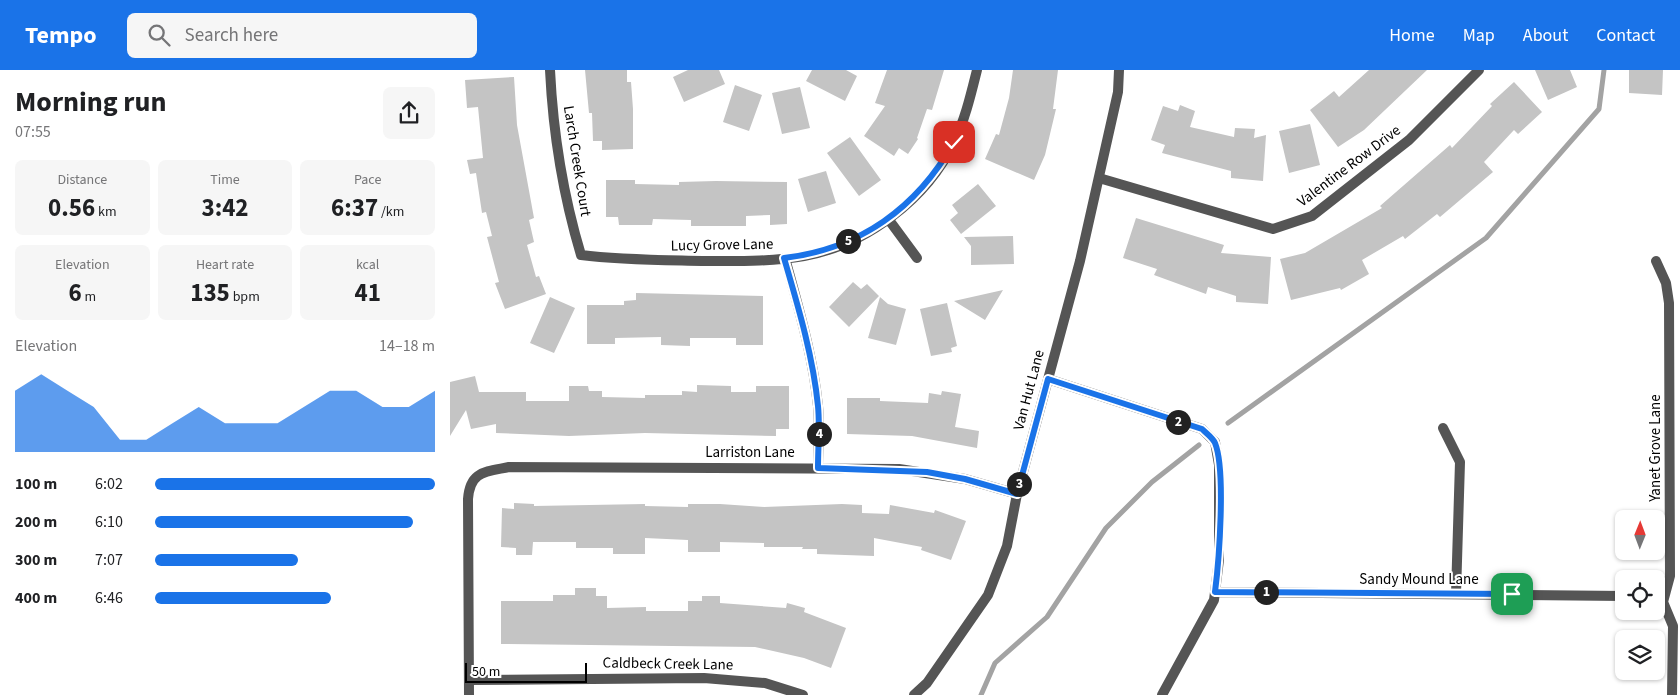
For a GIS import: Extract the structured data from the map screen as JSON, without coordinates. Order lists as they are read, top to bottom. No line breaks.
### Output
{"streets":{"street":["Larch Creek Court","Valentine Row Drive","Lucy Grove Lane","Van Hut Lane","Yanet Grove Lane","Larriston Lane","Sandy Mound Lane","Caldbeck Creek Lane"]},"crossings":[["Larch Creek Court","Lucy Grove Lane"],["Valentine Row Drive","Van Hut Lane"],["Van Hut Lane","Larriston Lane"],["Larriston Lane","Caldbeck Creek Lane"]],"scale_bar":"50 m","north":"top","page":{"header":"Tempo","search":"Search here","nav":["Home","Map","About","Contact"],"heading":["Morning run","07:55"],"stats":[["Distance","0.56 km"],["Time","3:42"],["Pace","6:37 /km"],["Elevation","6 m"],["Heart rate","135 bpm"],["kcal","41"]],"pins":["5","2","4","3","1"],"chart":["Elevation","14–18 m"],"list":[{"name":"100 m","note":"6:02"},{"name":"200 m","note":"6:10"},{"name":"300 m","note":"7:07"},{"name":"400 m","note":"6:46"}],"scale":"50 m"}}
